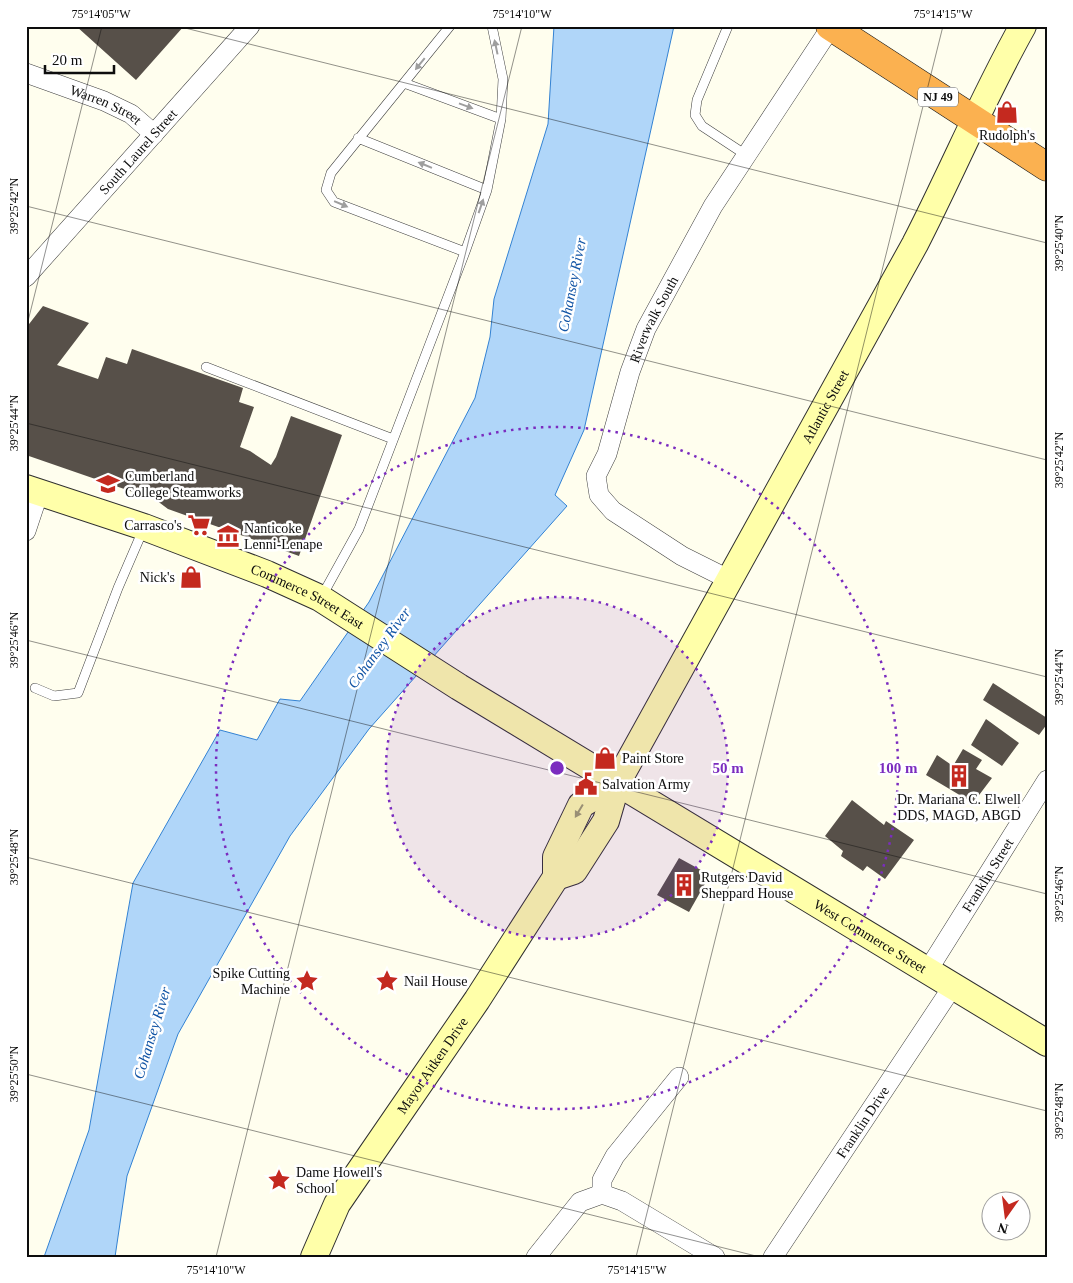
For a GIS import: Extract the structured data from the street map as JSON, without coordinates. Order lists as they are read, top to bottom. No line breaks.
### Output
{"streets":{"highway":["NJ 49"],"street":["Warren Street","South Laurel Street","Riverwalk South","Atlantic Street","Commerce Street East","Franklin Street","West Commerce Street","Mayor Aitken Drive","Franklin Drive"]},"crossings":[["NJ 49","Riverwalk South"],["NJ 49","Atlantic Street"],["Warren Street","South Laurel Street"],["Riverwalk South","Atlantic Street"],["Atlantic Street","Commerce Street East"],["Atlantic Street","West Commerce Street"],["Atlantic Street","Mayor Aitken Drive"],["Commerce Street East","West Commerce Street"],["Commerce Street East","Mayor Aitken Drive"],["Franklin Street","West Commerce Street"],["West Commerce Street","Mayor Aitken Drive"],["West Commerce Street","Franklin Drive"]],"water":["Cohansey River"],"places":{"shop":["Rudolph's","Nick's","Paint Store"],"school or university":["Cumberland College Steamworks"],"supermarket":["Carrasco's"],"museum":["Nanticoke Lenni-Lenape"],"building":["Dr. Mariana C. Elwell DDS, MAGD, ABGD","Rutgers David Sheppard House"],"public building":["Salvation Army"],"place":["Spike Cutting Machine","Nail House","Dame Howell's School"]},"scale_bar":"20 m","north":"bottom","coordinates":["75°14'05\"W","75°14'10\"W","75°14'15\"W","39°25'42\"N","39°25'40\"N","39°25'44\"N","39°25'46\"N","39°25'48\"N","39°25'50\"N"],"rings":["50 m","100 m"]}
